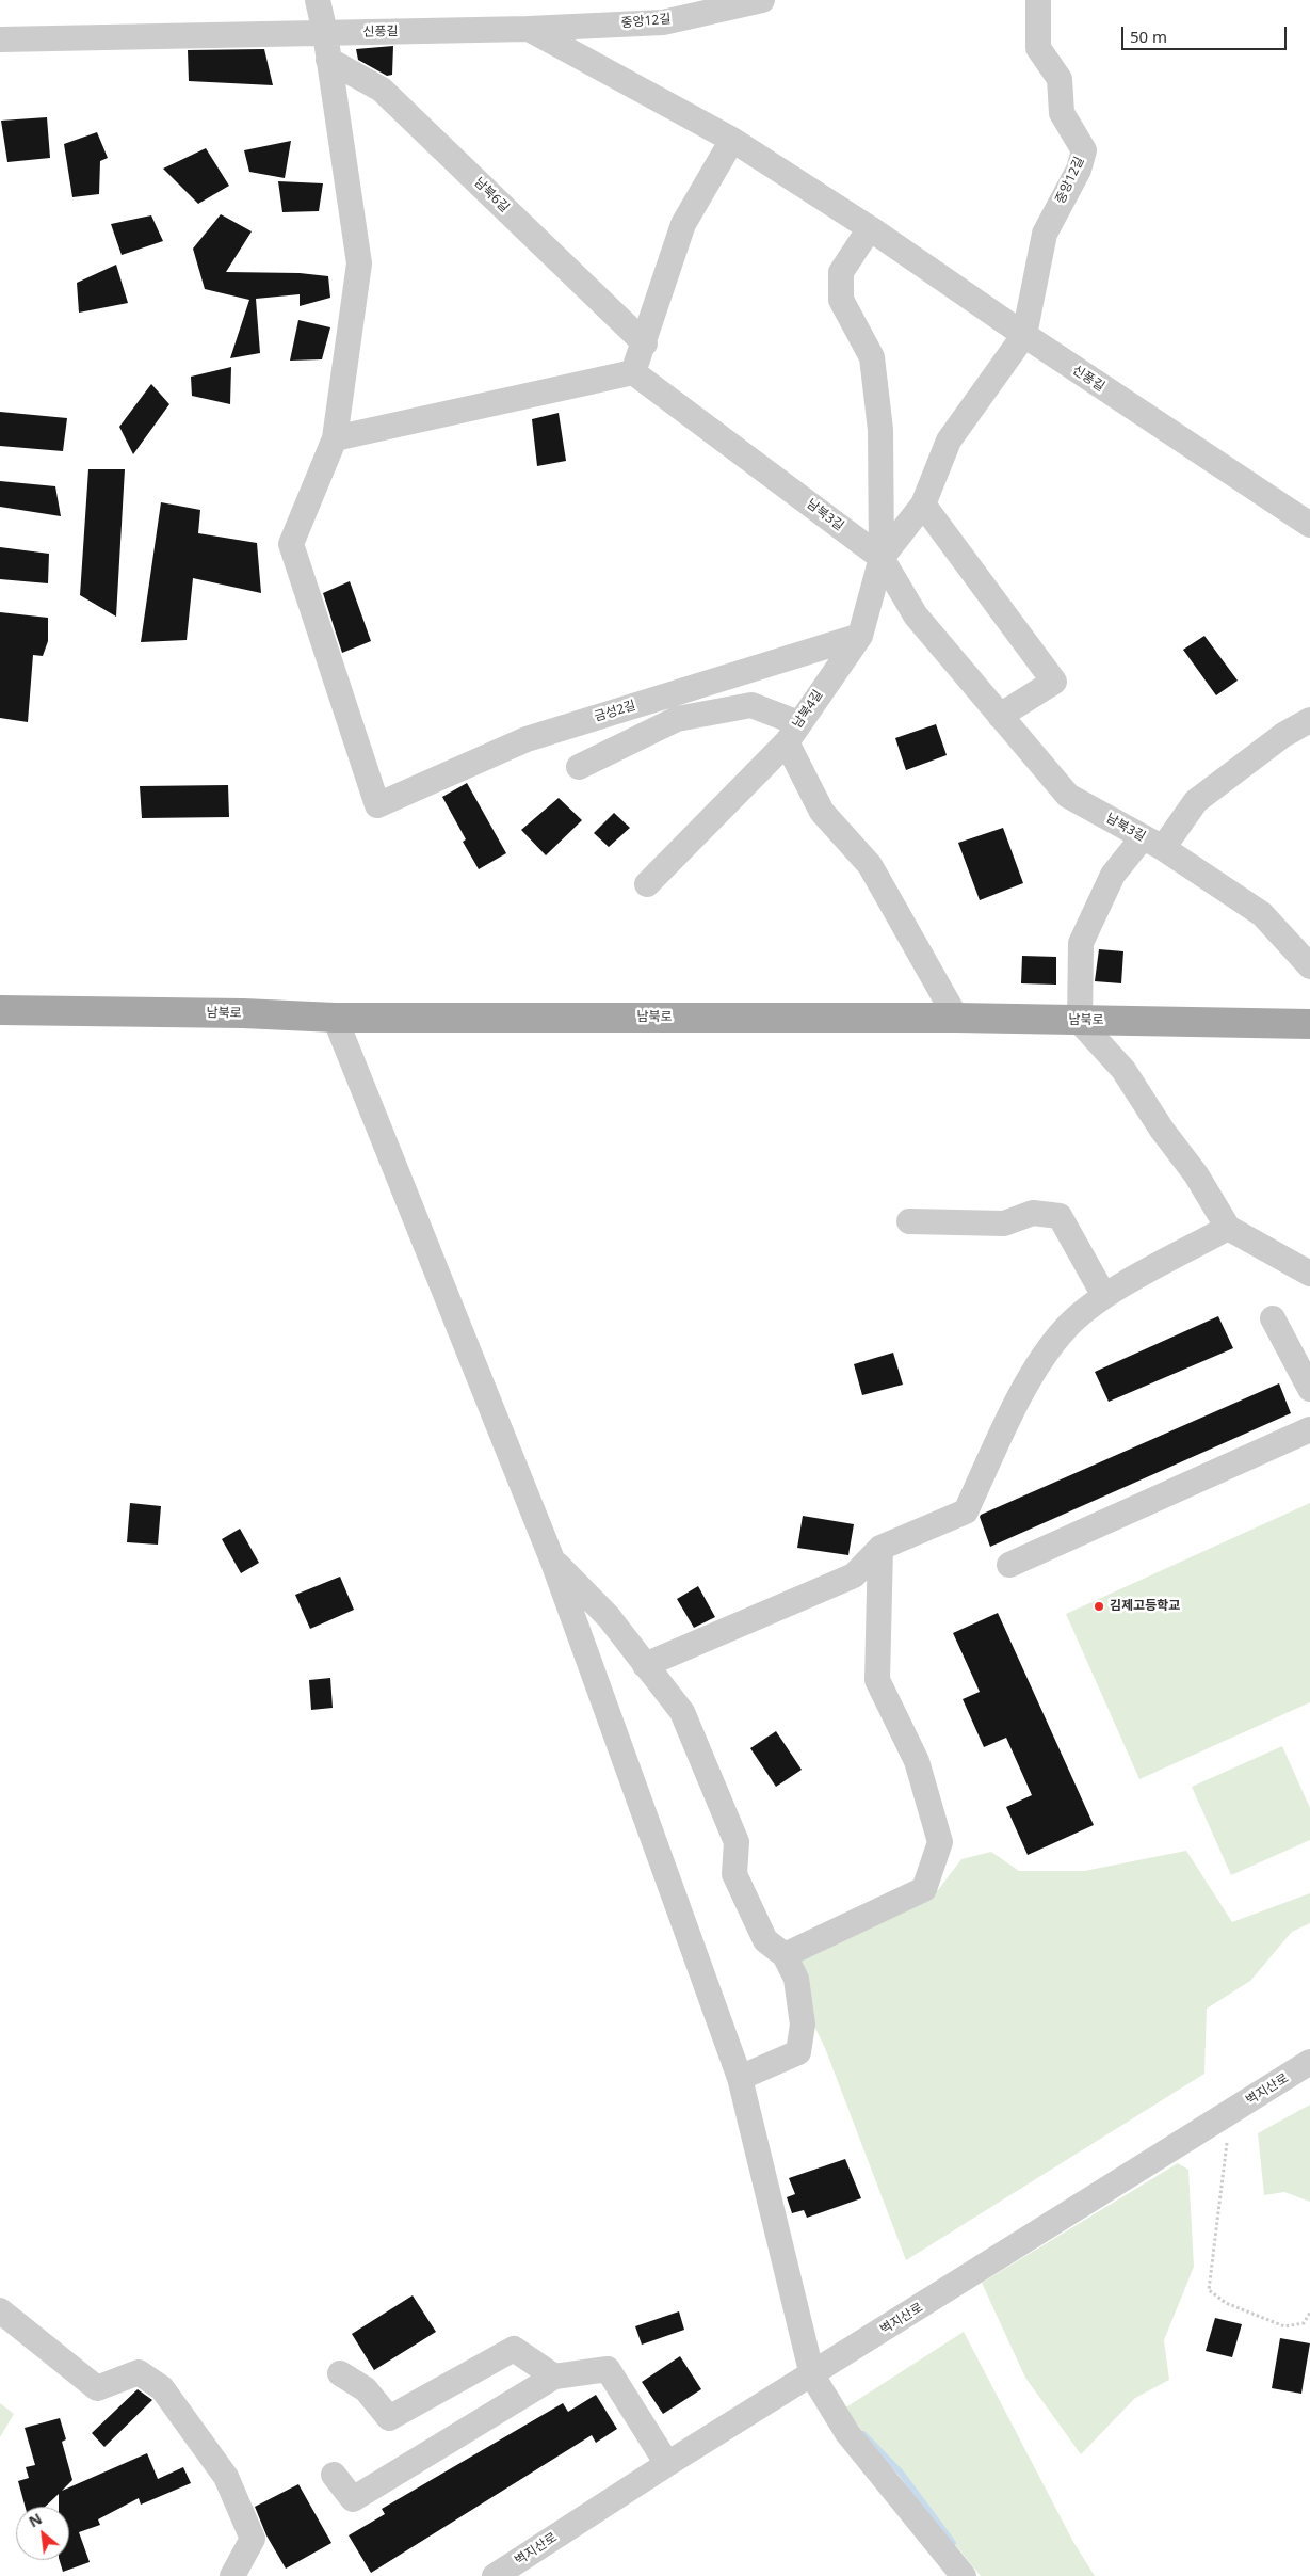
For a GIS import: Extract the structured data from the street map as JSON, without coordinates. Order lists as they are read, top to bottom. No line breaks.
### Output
{"streets":{"main road":["남북로"],"street":["중앙12길","신풍길","남북6길","남북3길","남북4길","금성2길","벽지산로"]},"crossings":[["중앙12길","신풍길"],["중앙12길","남북4길"],["신풍길","남북4길"],["남북3길","남북4길"],["남북4길","금성2길"]],"places":["김제고등학교"],"scale_bar":"50 m","north":"top left"}
